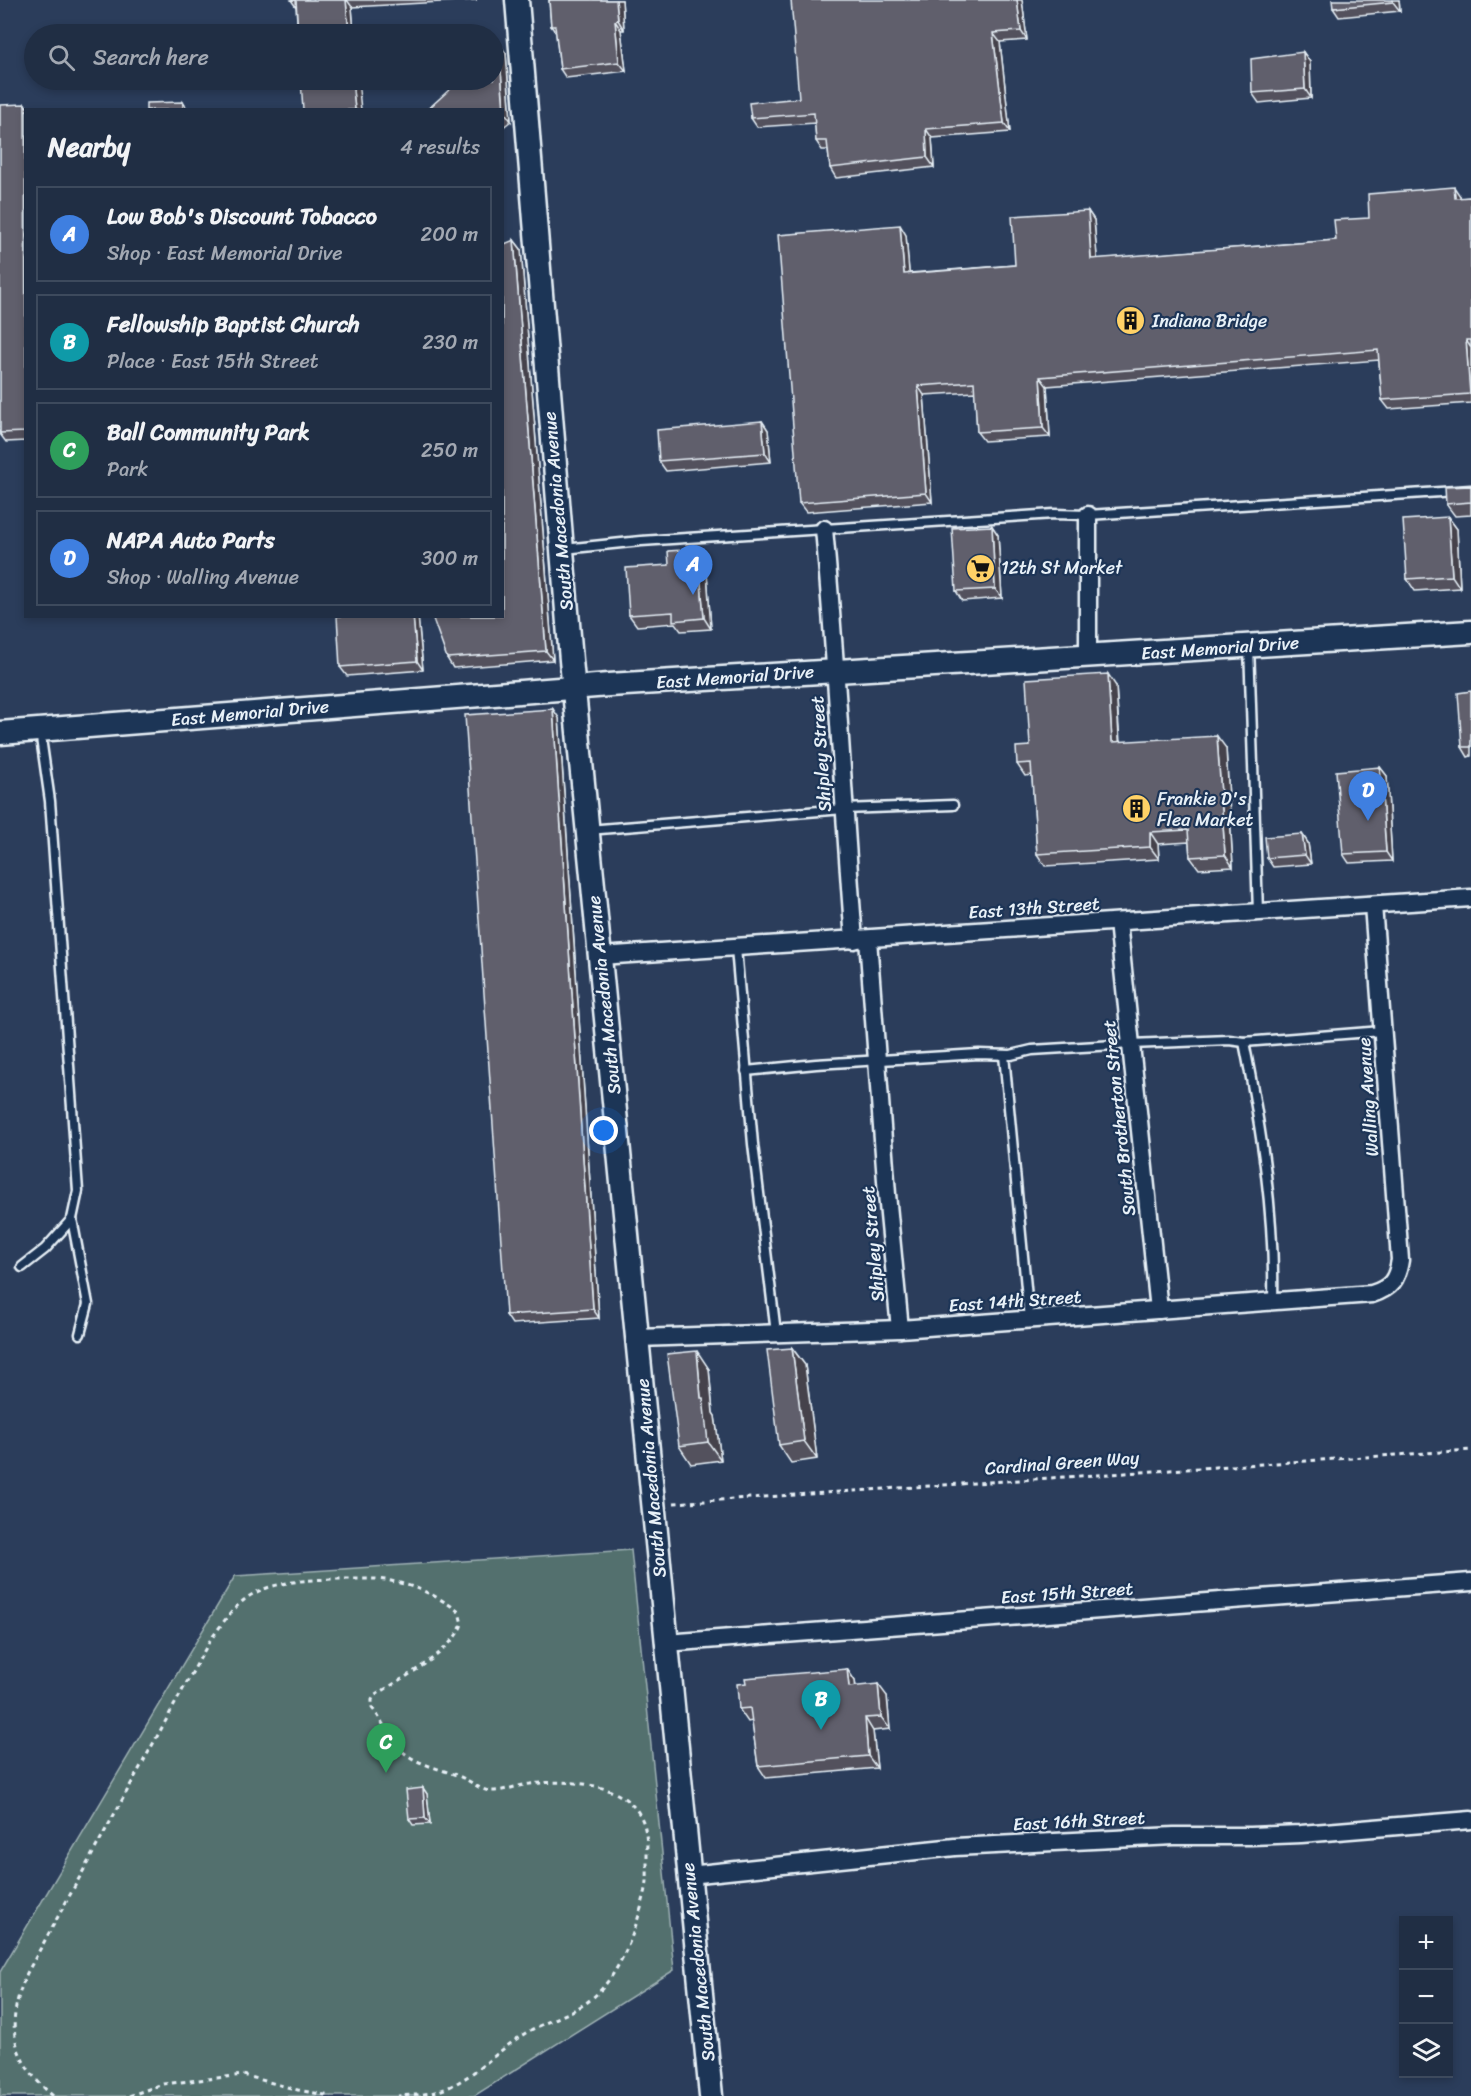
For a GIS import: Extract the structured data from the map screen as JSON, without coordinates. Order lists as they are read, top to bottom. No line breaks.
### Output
{"streets":{"street":["South Macedonia Avenue","East Memorial Drive","Shipley Street","East 13th Street","Walling Avenue","South Brotherton Street","East 14th Street","East 15th Street","East 16th Street"],"path":["Cardinal Green Way"]},"crossings":[["South Macedonia Avenue","East Memorial Drive"],["South Macedonia Avenue","East 13th Street"],["South Macedonia Avenue","East 14th Street"],["South Macedonia Avenue","Cardinal Green Way"],["South Macedonia Avenue","East 15th Street"],["South Macedonia Avenue","East 16th Street"],["East Memorial Drive","Shipley Street"],["Shipley Street","East 13th Street"],["Shipley Street","East 14th Street"],["East 13th Street","Walling Avenue"],["East 13th Street","South Brotherton Street"],["Walling Avenue","East 14th Street"],["South Brotherton Street","East 14th Street"]],"places":{"building":["Indiana Bridge","Frankie D's Flea Market"],"supermarket":["12th St Market"]},"page":{"search":"Search here","heading":["Nearby","4 results"],"list":[{"mark":"A","name":"Low Bob's Discount Tobacco","note":"Shop · East Memorial Drive","value":"200 m"},{"mark":"B","name":"Fellowship Baptist Church","note":"Place · East 15th Street","value":"230 m"},{"mark":"C","name":"Ball Community Park","note":"Park","value":"250 m"},{"mark":"D","name":"NAPA Auto Parts","note":"Shop · Walling Avenue","value":"300 m"}],"pins":["A","D","B","C"],"map_buttons":["+","−"]}}
